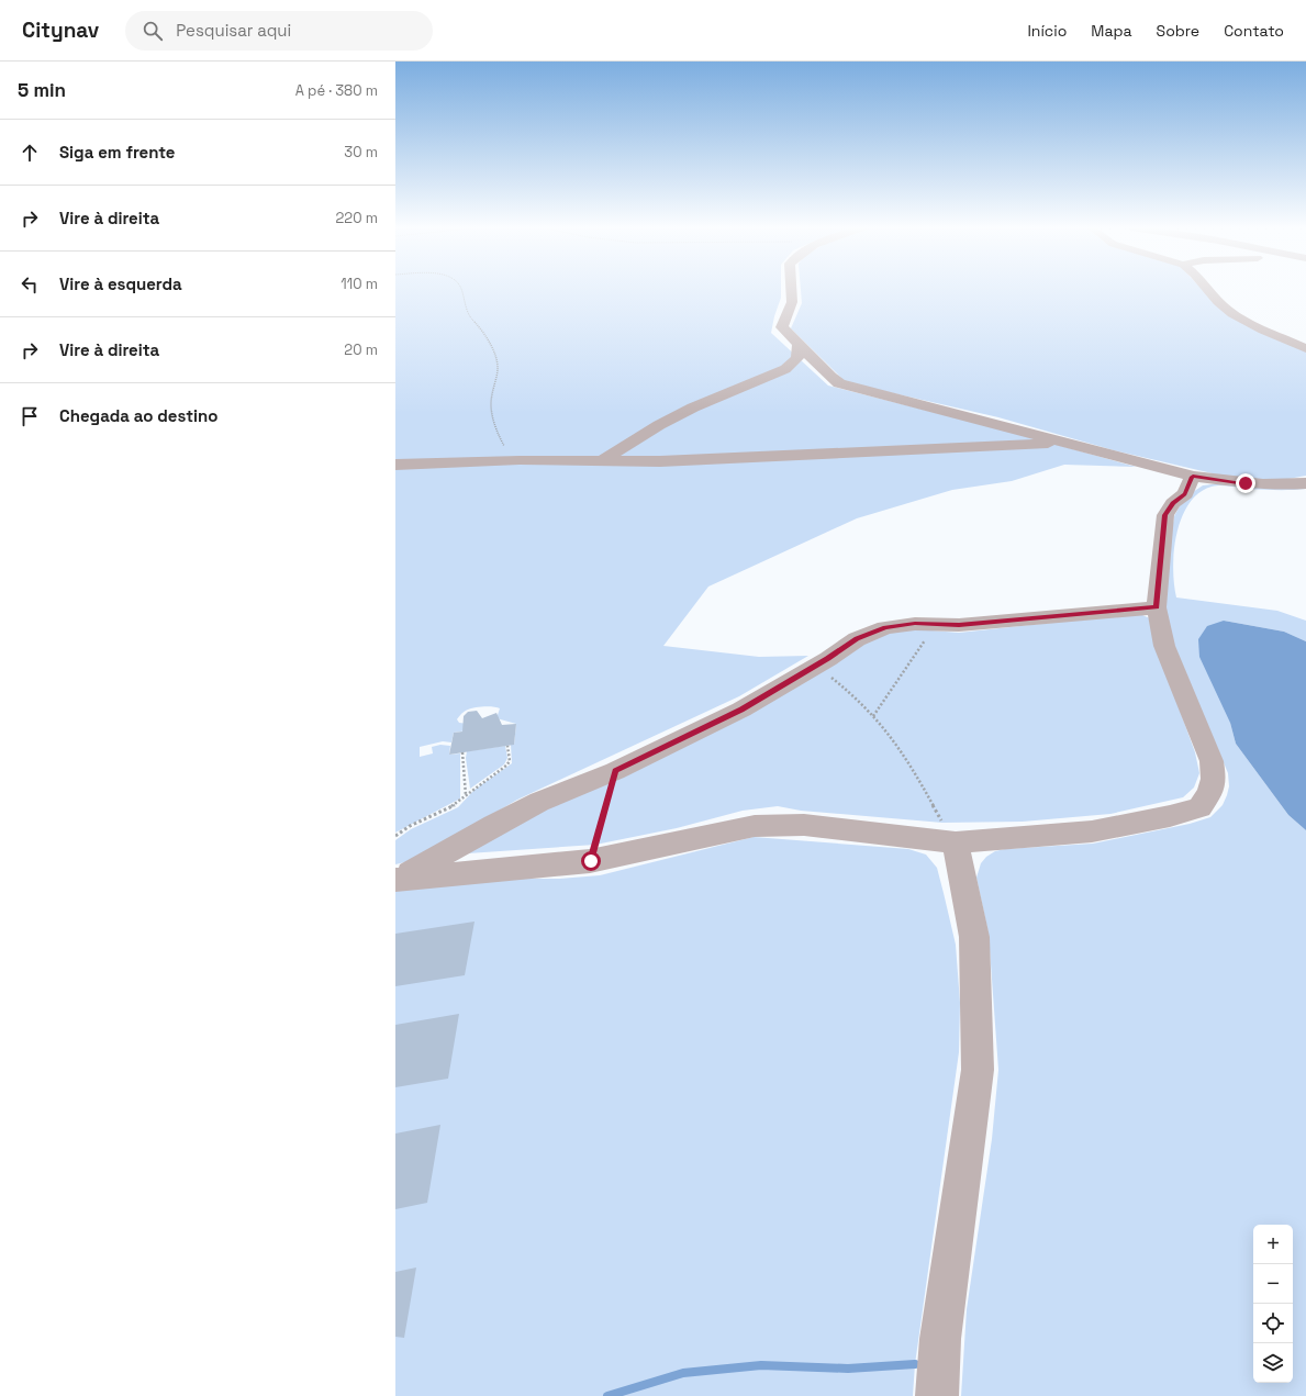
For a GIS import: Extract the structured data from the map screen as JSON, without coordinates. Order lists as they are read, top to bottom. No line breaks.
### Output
{"page":{"header":"Citynav","search":"Pesquisar aqui","nav":["Início","Mapa","Sobre","Contato"],"heading":["5 min","A pé · 380 m"],"list":[["Siga em frente","30 m"],["Vire à direita","220 m"],["Vire à esquerda","110 m"],["Vire à direita","20 m"],"Chegada ao destino"],"map_buttons":["+","−"]}}
